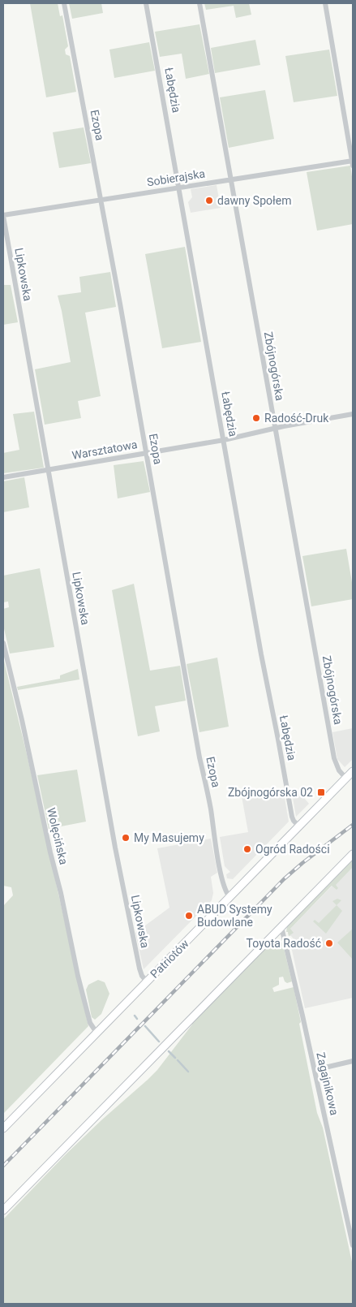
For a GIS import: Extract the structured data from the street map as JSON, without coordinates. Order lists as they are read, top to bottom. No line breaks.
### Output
{"streets":{"main road":["Patriotów"],"street":["Łabędzia","Ezopa","Sobierajska","Lipkowska","Zbójnogórska","Warsztatowa","Wolęcińska","Zagajnikowa"]},"crossings":[["Łabędzia","Sobierajska"],["Łabędzia","Warsztatowa"],["Łabędzia","Patriotów"],["Ezopa","Sobierajska"],["Ezopa","Warsztatowa"],["Ezopa","Patriotów"],["Sobierajska","Lipkowska"],["Sobierajska","Zbójnogórska"],["Lipkowska","Warsztatowa"],["Lipkowska","Patriotów"],["Zbójnogórska","Warsztatowa"],["Zbójnogórska","Patriotów"],["Wolęcińska","Patriotów"]],"places":{"other":["dawny Społem","Radość-Druk","My Masujemy","Ogród Radości","ABUD Systemy Budowlane","Toyota Radość"],"transit":["Zbójnogórska 02"]}}
